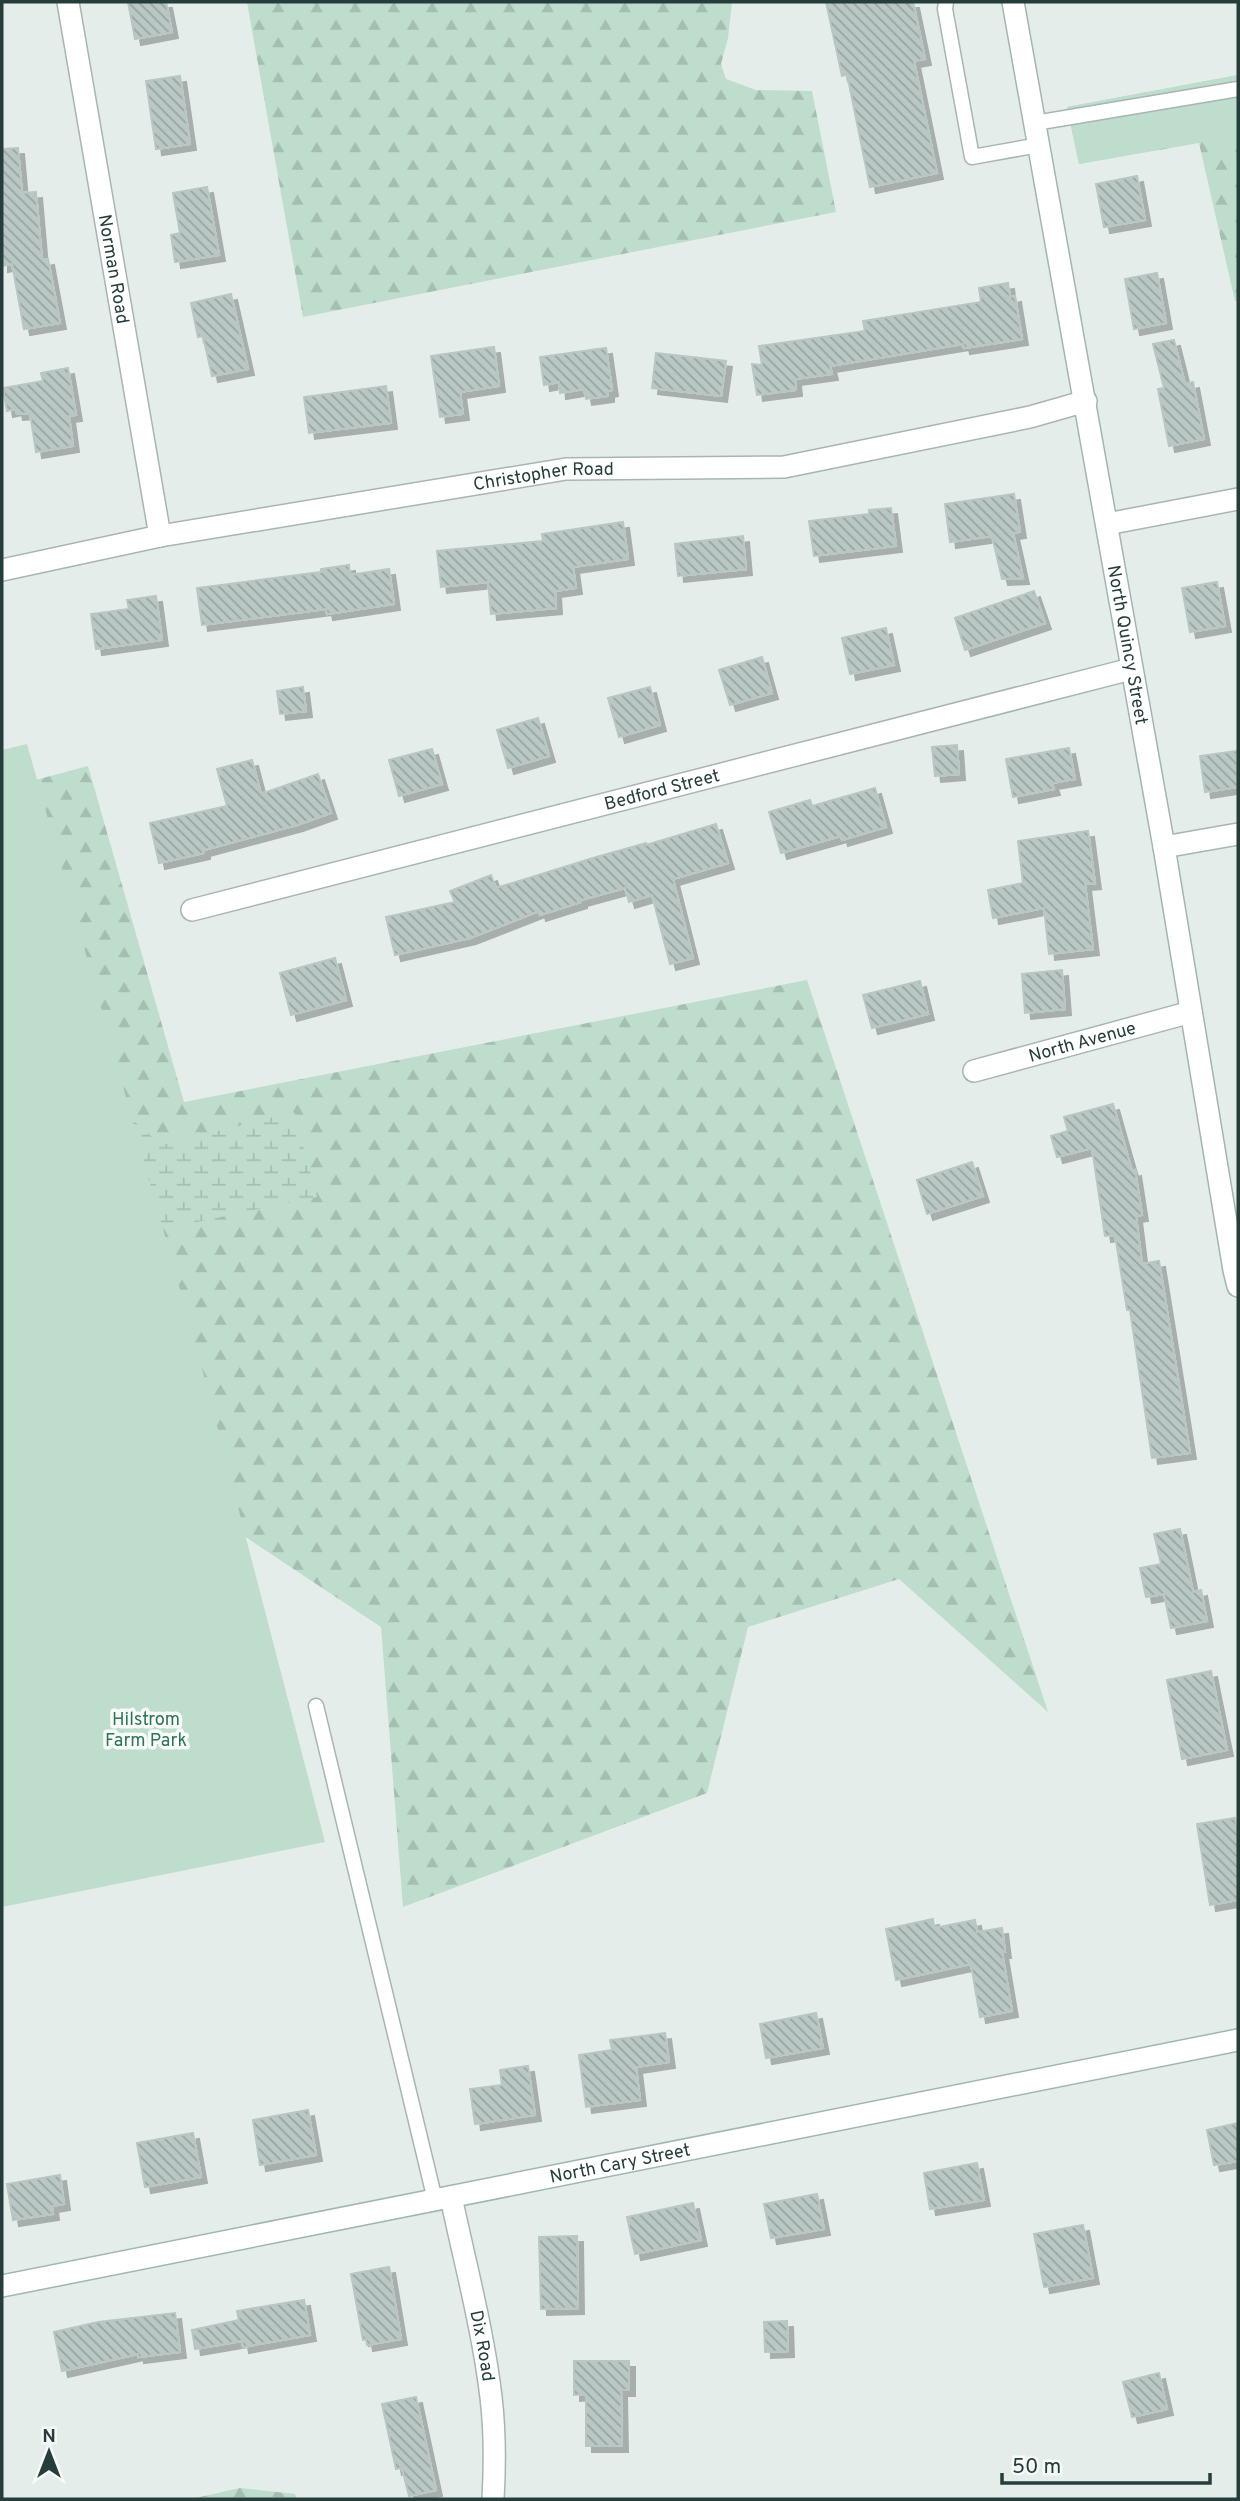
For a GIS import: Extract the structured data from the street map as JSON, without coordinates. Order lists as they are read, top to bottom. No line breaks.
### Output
{"streets":{"street":["Norman Road","Christopher Road","North Quincy Street","Bedford Street","North Avenue","North Cary Street","Dix Road"]},"crossings":[["Norman Road","Christopher Road"],["Christopher Road","North Quincy Street"],["North Quincy Street","Bedford Street"],["North Quincy Street","North Avenue"],["North Cary Street","Dix Road"]],"parks":["Hilstrom Farm Park"],"scale_bar":"50 m","north":"top"}
